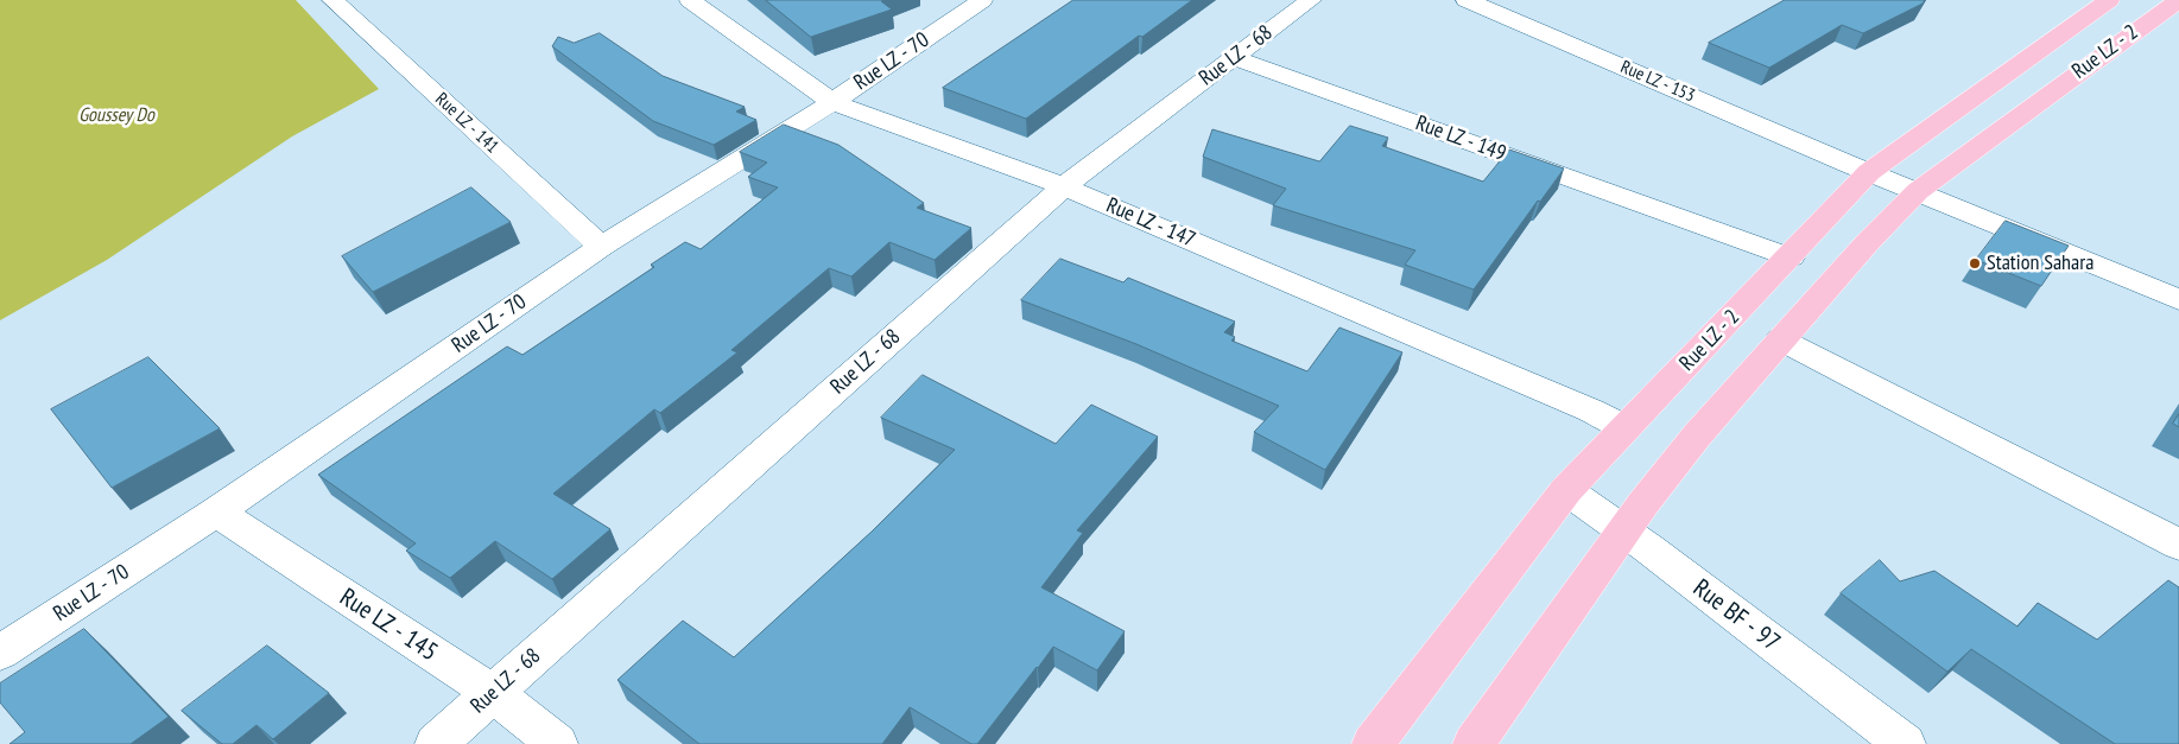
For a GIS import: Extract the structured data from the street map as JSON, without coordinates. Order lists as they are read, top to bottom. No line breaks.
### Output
{"streets":{"main road":["Rue LZ - 2"],"street":["Rue LZ - 68","Rue LZ - 70","Rue LZ - 153","Rue LZ - 141","Rue LZ - 149","Rue LZ - 147","Rue BF - 97","Rue LZ - 145"]},"crossings":[["Rue LZ - 2","Rue LZ - 153"],["Rue LZ - 2","Rue LZ - 149"],["Rue LZ - 2","Rue LZ - 147"],["Rue LZ - 2","Rue BF - 97"],["Rue LZ - 68","Rue LZ - 149"],["Rue LZ - 68","Rue LZ - 147"],["Rue LZ - 68","Rue LZ - 145"],["Rue LZ - 70","Rue LZ - 141"],["Rue LZ - 70","Rue LZ - 147"],["Rue LZ - 70","Rue LZ - 145"]],"water":["Goussey Do"],"places":["Station Sahara"]}
